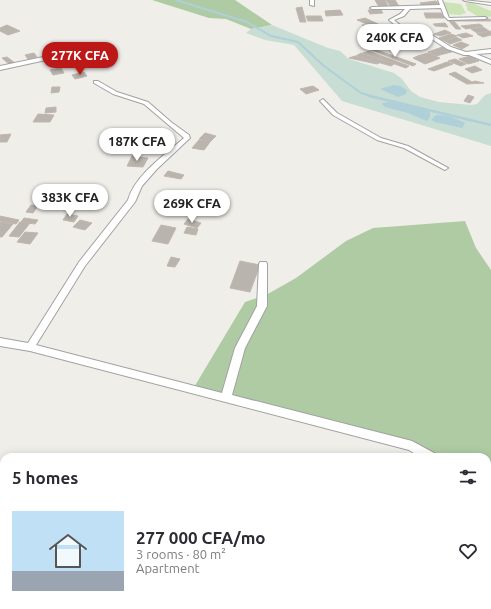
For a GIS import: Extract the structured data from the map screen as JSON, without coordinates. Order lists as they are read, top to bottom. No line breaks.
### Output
{"page":{"price":["240K CFA","277K CFA","187K CFA","383K CFA","269K CFA"],"heading":"5 homes","list":[{"name":"277 000 CFA/mo","note":"3 rooms · 80 m² · Apartment"}]}}
